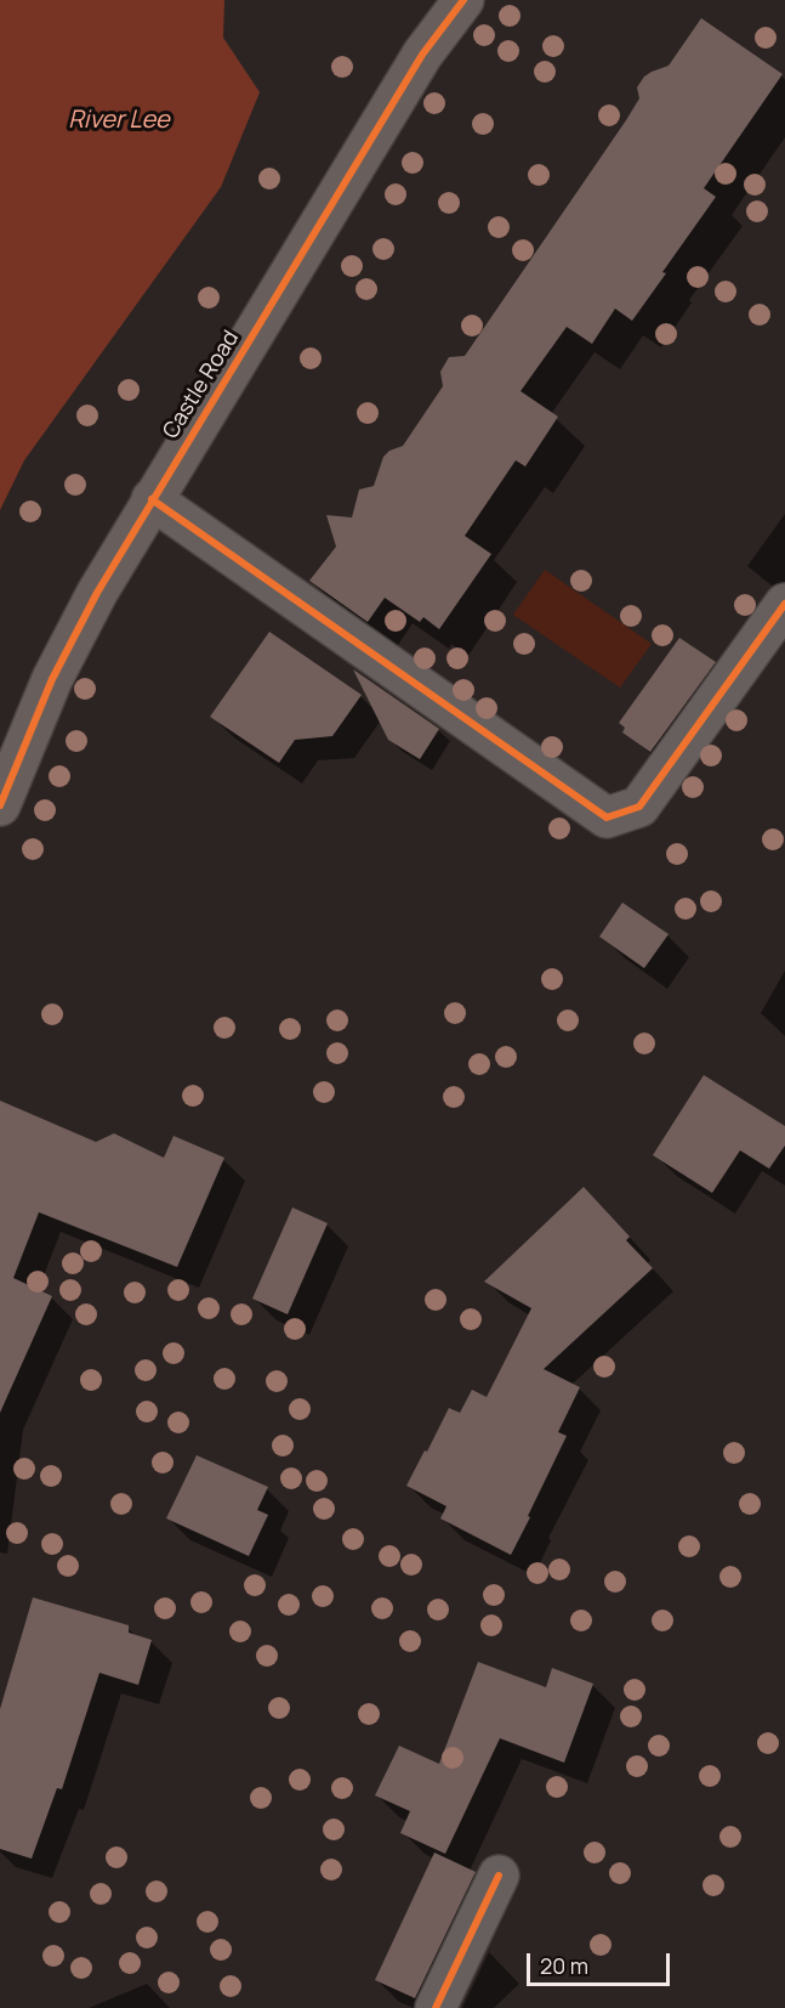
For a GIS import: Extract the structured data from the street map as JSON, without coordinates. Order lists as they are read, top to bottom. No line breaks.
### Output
{"streets":{"main road":["Castle Road"]},"water":["River Lee"],"scale_bar":"20 m"}
